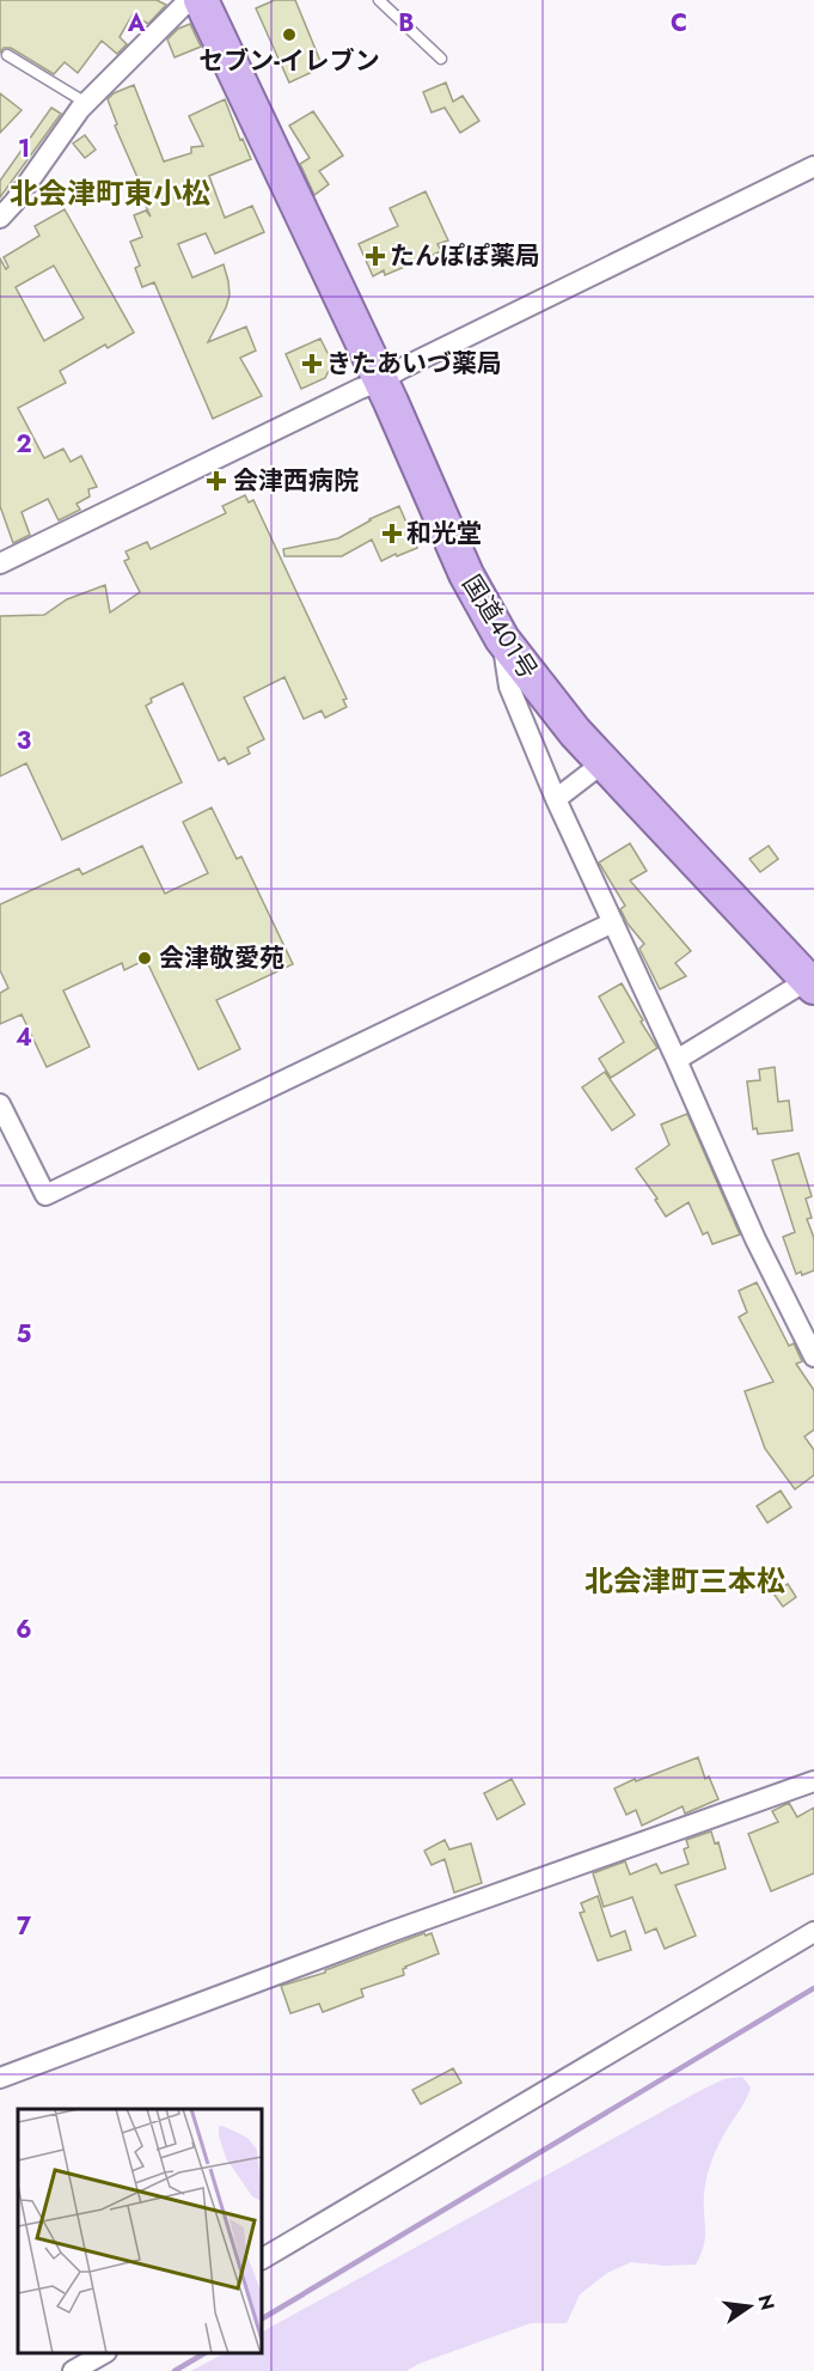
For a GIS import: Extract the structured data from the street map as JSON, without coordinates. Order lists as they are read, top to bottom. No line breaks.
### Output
{"streets":{"highway":["国道401号"]},"districts":["北会津町東小松","北会津町三本松"],"places":{"other":["セブン-イレブン","会津敬愛苑"],"health":["たんぽぽ薬局","きたあいづ薬局","会津西病院","和光堂"]},"north":"right","grid":{"columns":["A","B","C"],"rows":["1","2","3","4","5","6","7"]}}
